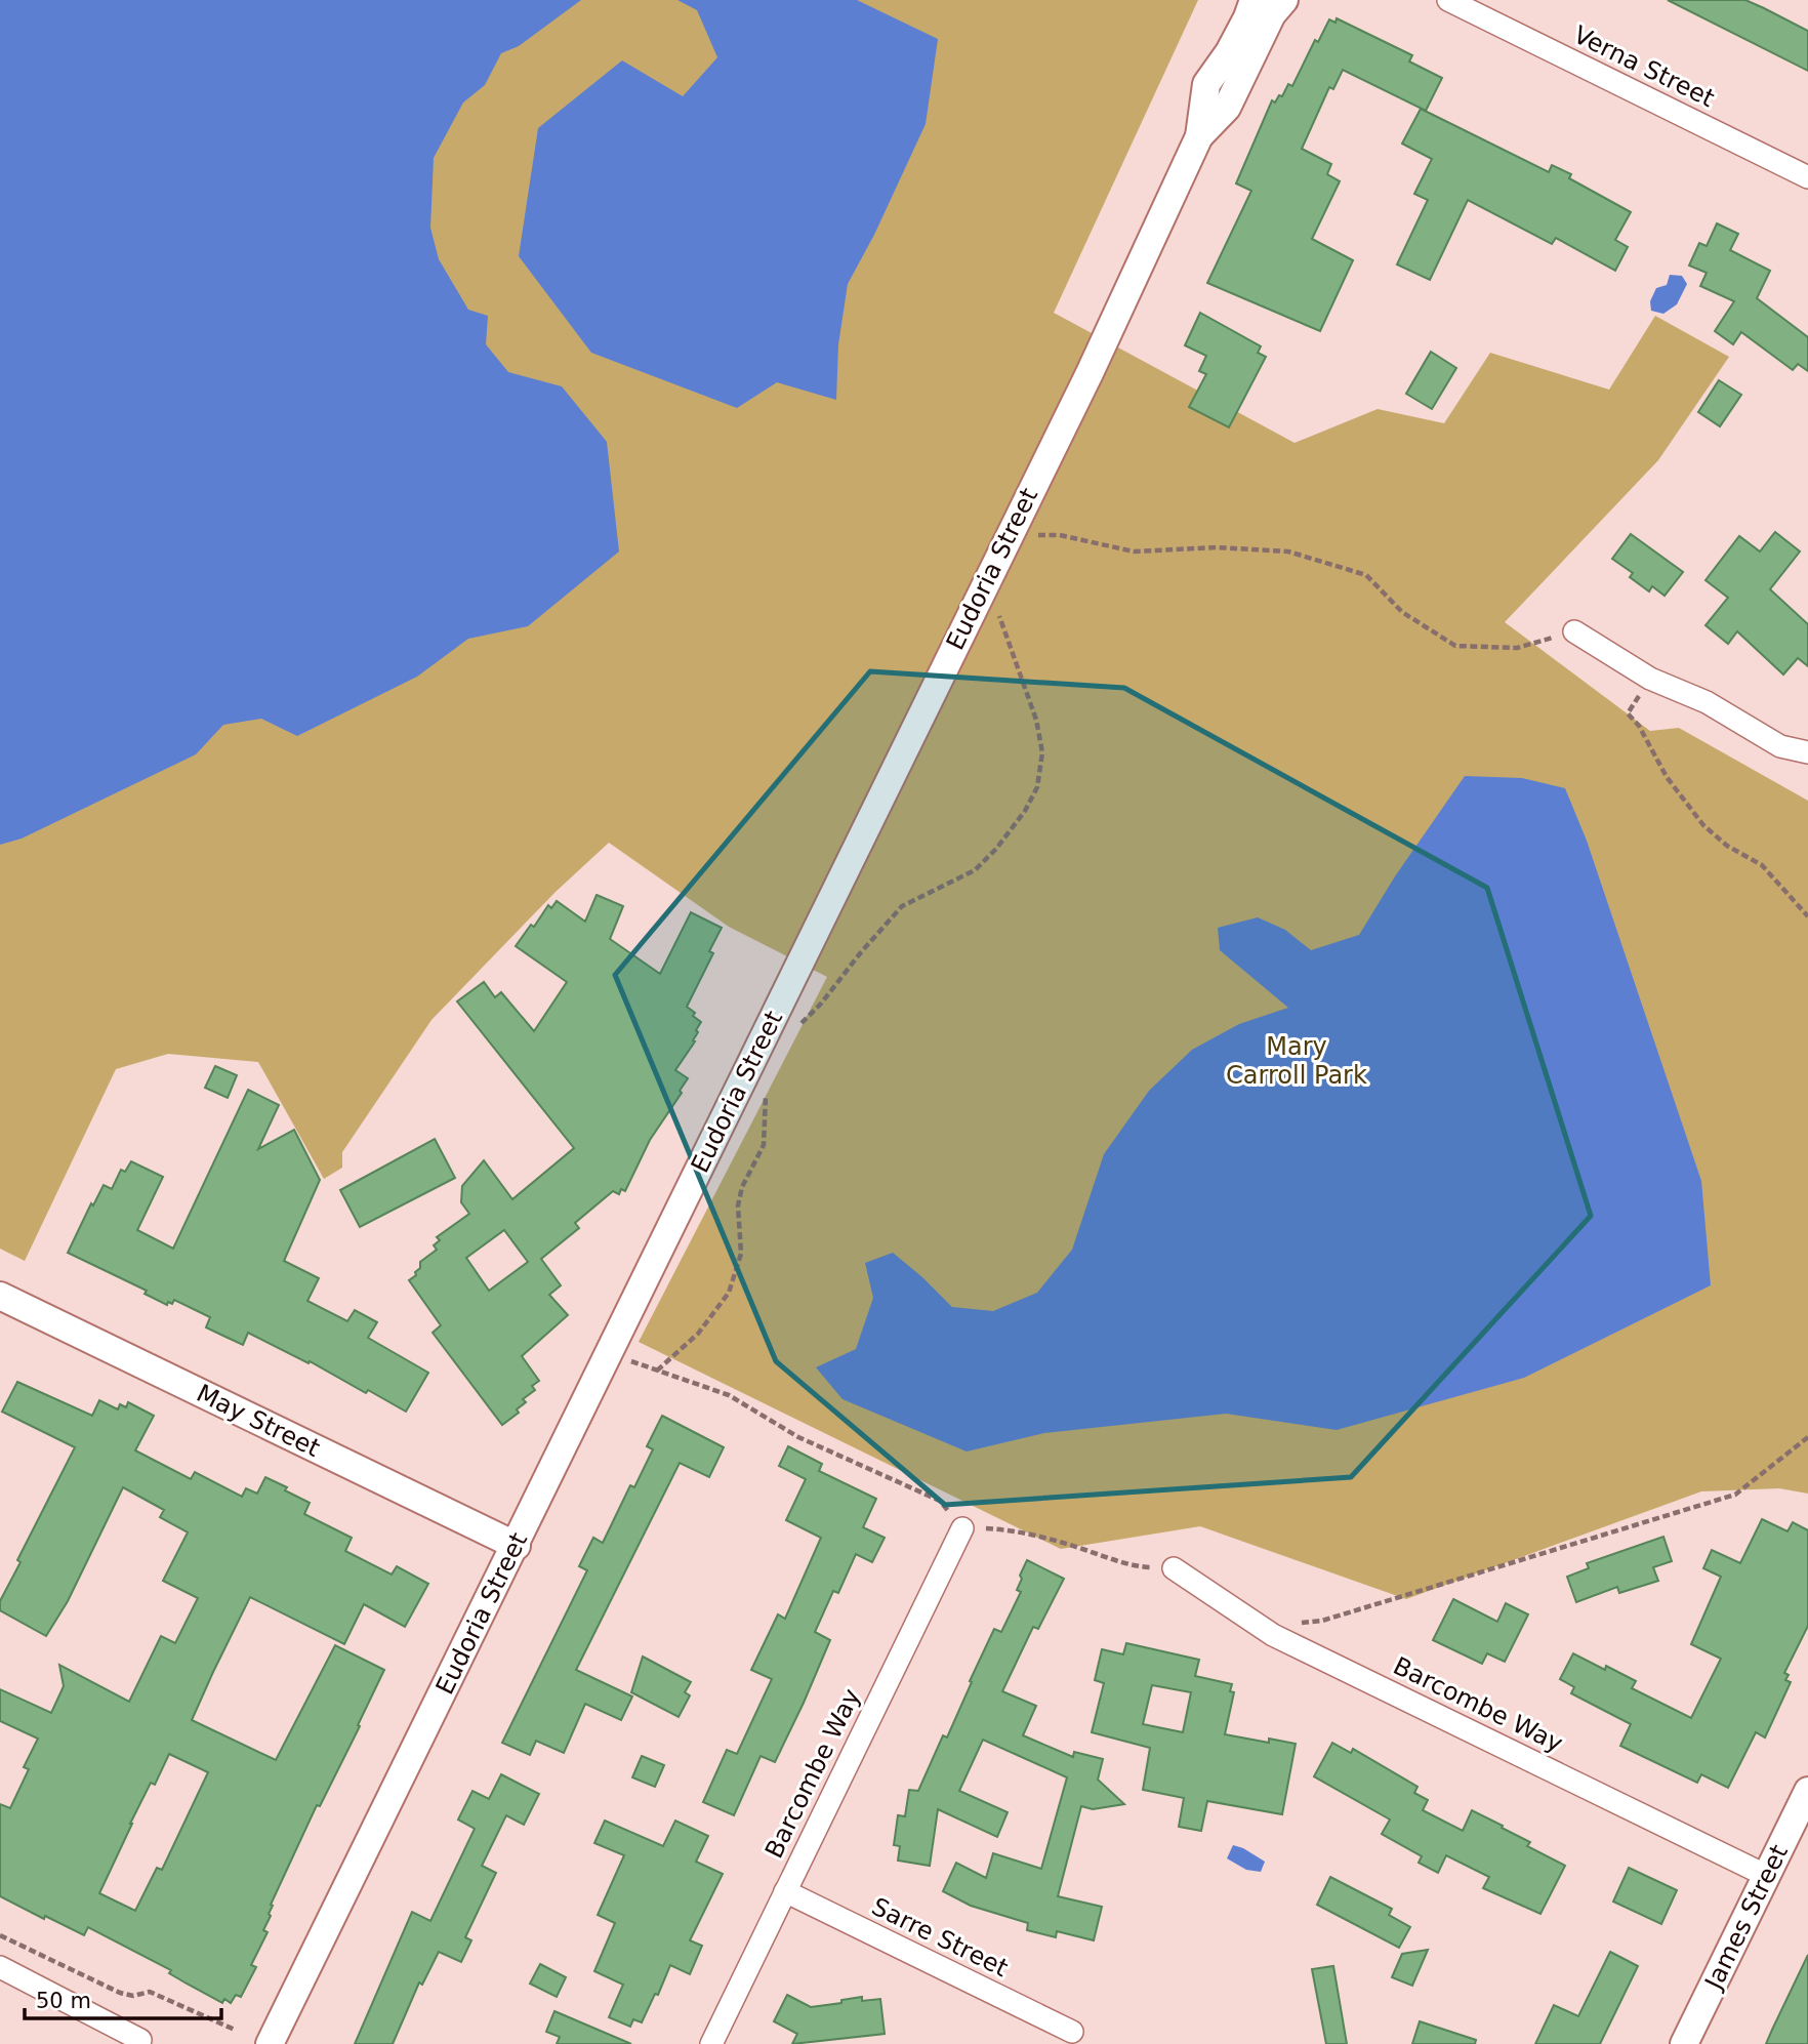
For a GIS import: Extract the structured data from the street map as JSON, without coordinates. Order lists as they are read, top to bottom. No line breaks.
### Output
{"streets":{"street":["Verna Street","Eudoria Street","May Street","Barcombe Way","James Street","Sarre Street"]},"crossings":[["Eudoria Street","May Street"],["Barcombe Way","James Street"],["Barcombe Way","Sarre Street"]],"parks":["Mary Carroll Park"],"scale_bar":"50 m"}
